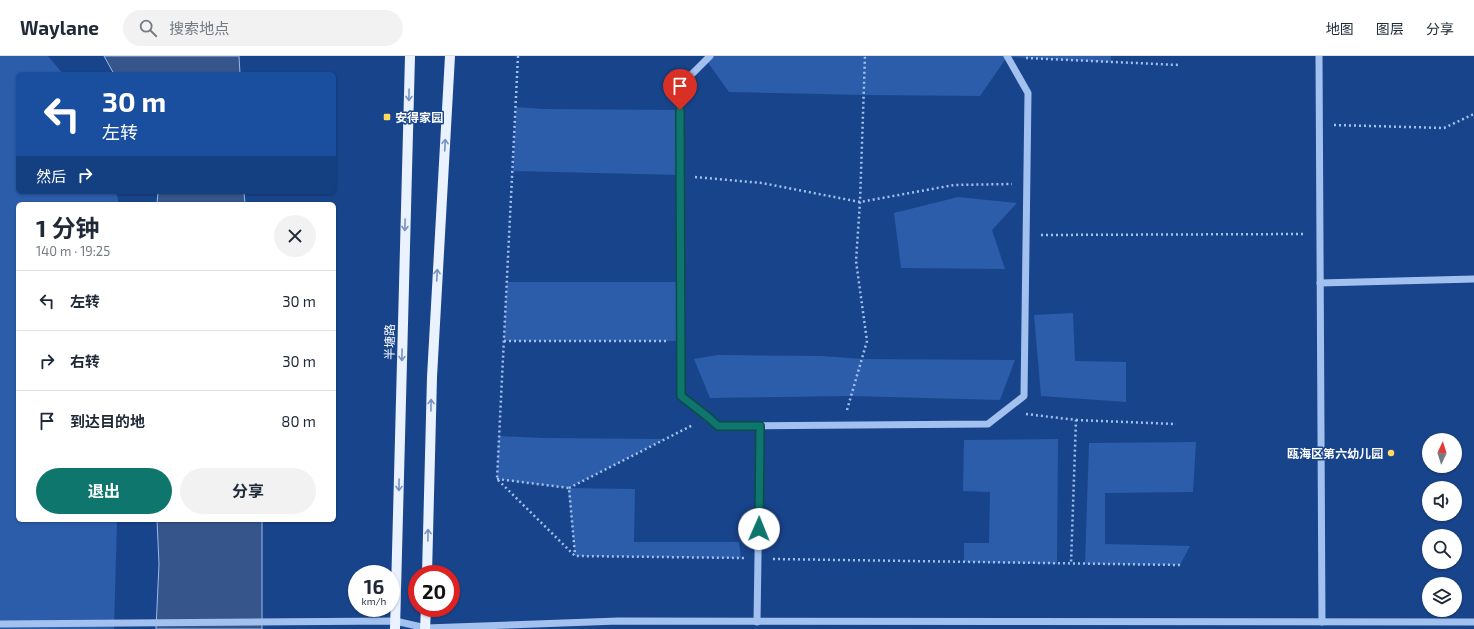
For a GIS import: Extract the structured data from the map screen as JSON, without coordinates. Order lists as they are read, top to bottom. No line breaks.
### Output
{"streets":{"main road":["半塘路"]},"places":{"transit":["安得家园"],"other":["瓯海区第六幼儿园"]},"north":"top","page":{"header":"Waylane","search":"搜索地点","nav":["地图","图层","分享"],"turn":["30 m","左转"],"then":"然后","heading":["1 分钟","140 m · 19:25"],"list":[{"name":"左转","value":"30 m"},{"name":"右转","value":"30 m"},{"name":"到达目的地","value":"80 m"}],"buttons":["退出","分享"],"speed":"16 km/h","limit":"20"}}
